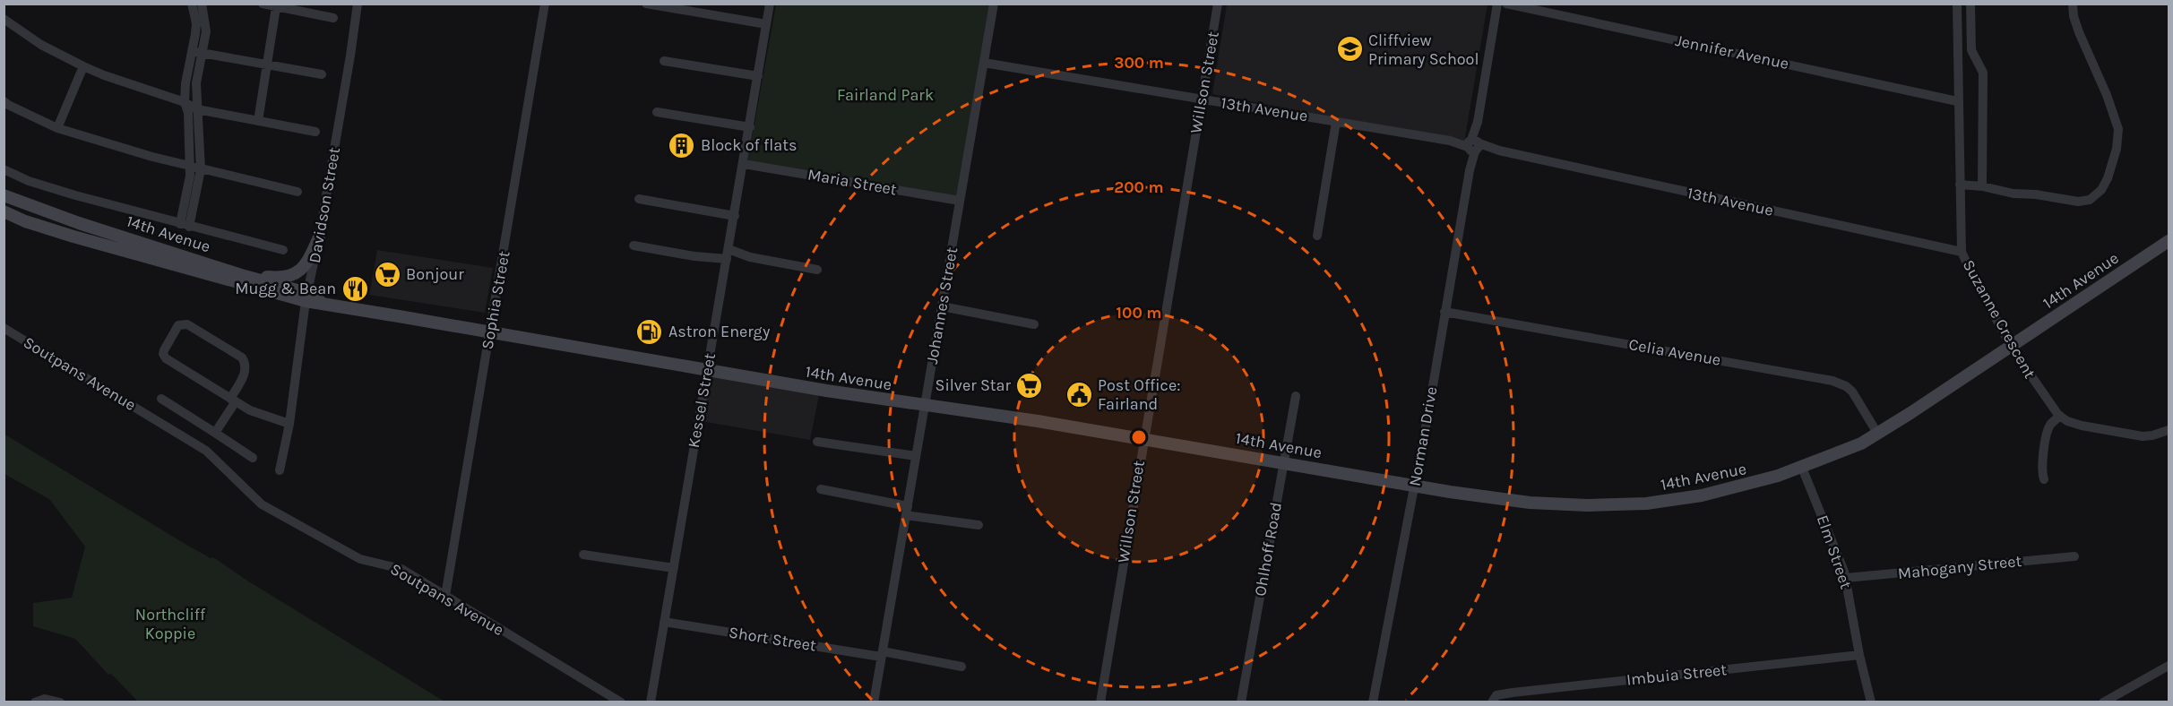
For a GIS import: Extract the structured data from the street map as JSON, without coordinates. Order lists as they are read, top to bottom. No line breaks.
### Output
{"streets":{"main road":["14th Avenue"],"street":["Jennifer Avenue","Willson Street","13th Avenue","Maria Street","Davidson Street","Sophia Street","Johannes Street","Suzanne Crescent","Celia Avenue","Soutpans Avenue","Kessel Street","Norman Drive","Ohlhoff Road","Elm Street","Mahogany Street","Short Street","Imbuia Street"]},"crossings":[["Jennifer Avenue","Suzanne Crescent"],["Willson Street","13th Avenue"],["Willson Street","14th Avenue"],["13th Avenue","Johannes Street"],["13th Avenue","Suzanne Crescent"],["13th Avenue","Norman Drive"],["Maria Street","Johannes Street"],["Maria Street","Kessel Street"],["Davidson Street","14th Avenue"],["14th Avenue","Sophia Street"],["14th Avenue","Johannes Street"],["14th Avenue","Suzanne Crescent"],["14th Avenue","Celia Avenue"],["14th Avenue","Kessel Street"],["14th Avenue","Norman Drive"],["14th Avenue","Ohlhoff Road"],["14th Avenue","Elm Street"],["Sophia Street","Soutpans Avenue"],["Johannes Street","Short Street"],["Celia Avenue","Norman Drive"],["Kessel Street","Short Street"],["Elm Street","Mahogany Street"],["Elm Street","Imbuia Street"]],"parks":["Fairland Park","Northcliff Koppie"],"places":{"school or university":["Cliffview Primary School"],"building":["Block of flats"],"supermarket":["Bonjour","Silver Star"],"restaurant":["Mugg & Bean"],"fuel station":["Astron Energy"],"public building":["Post Office: Fairland"]},"rings":["300 m","200 m","100 m"]}
